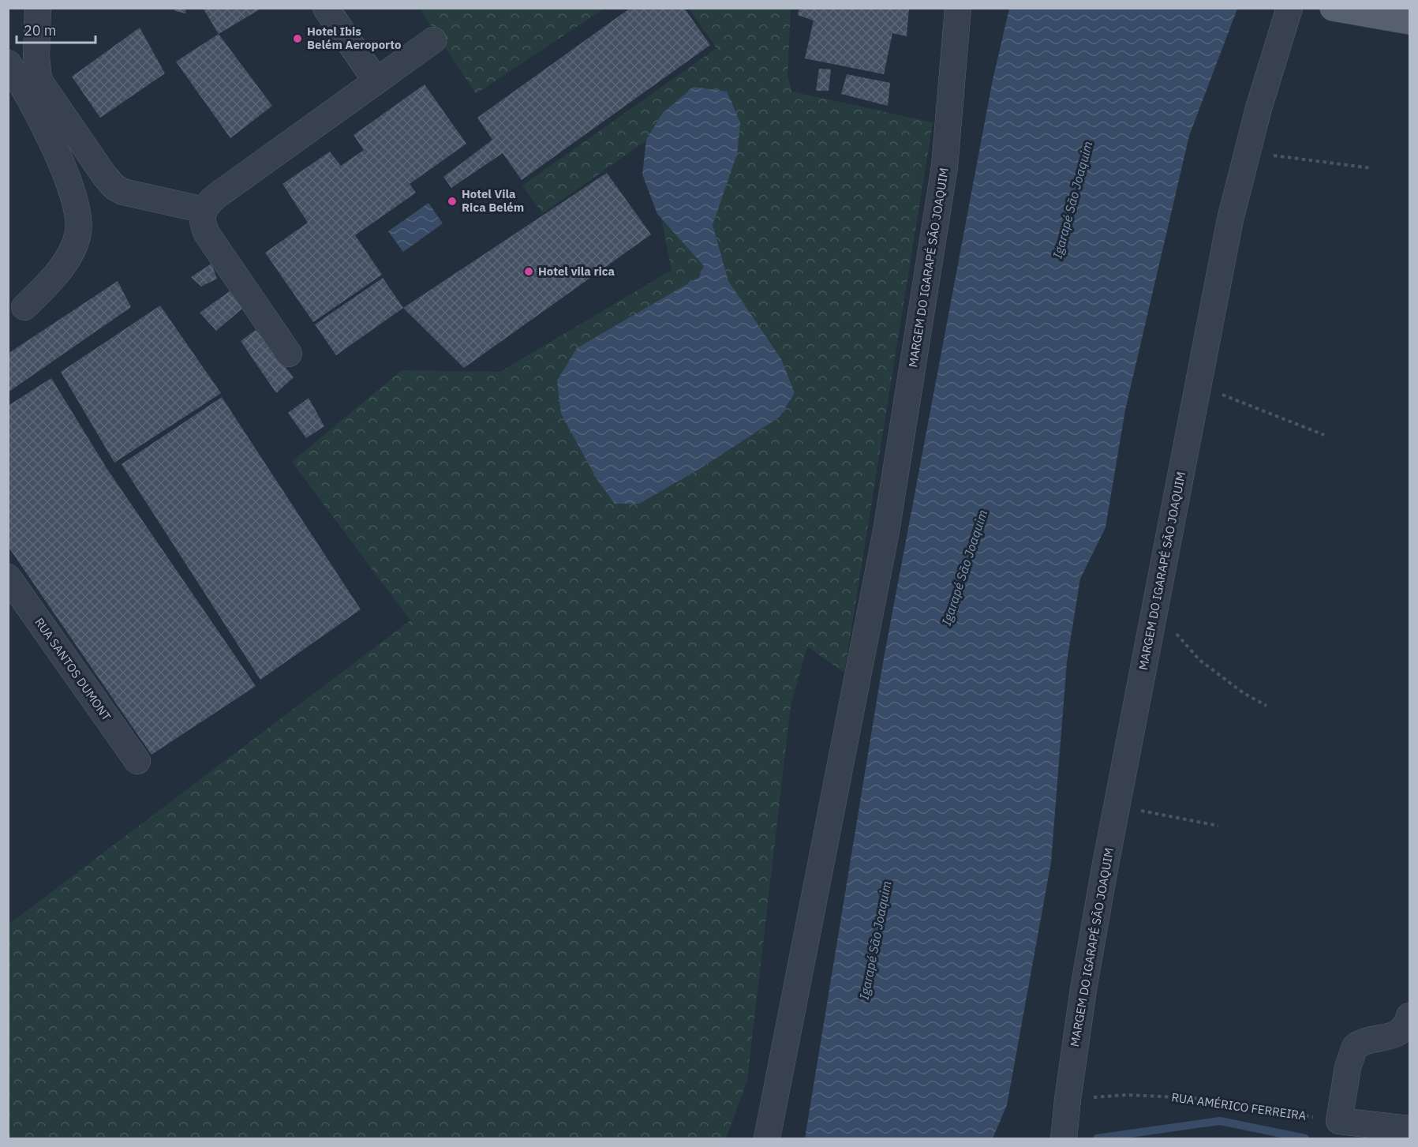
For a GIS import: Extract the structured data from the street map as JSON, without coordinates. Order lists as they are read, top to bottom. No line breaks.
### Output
{"streets":{"street":["MARGEM DO IGARAPÉ SÃO JOAQUIM","RUA SANTOS DUMONT"],"path":["RUA AMÉRICO FERREIRA"]},"crossings":[["MARGEM DO IGARAPÉ SÃO JOAQUIM","RUA AMÉRICO FERREIRA"]],"water":["Igarapé São Joaquim"],"places":["Hotel Ibis Belém Aeroporto","Hotel Vila Rica Belém","Hotel vila rica"],"scale_bar":"20 m"}
